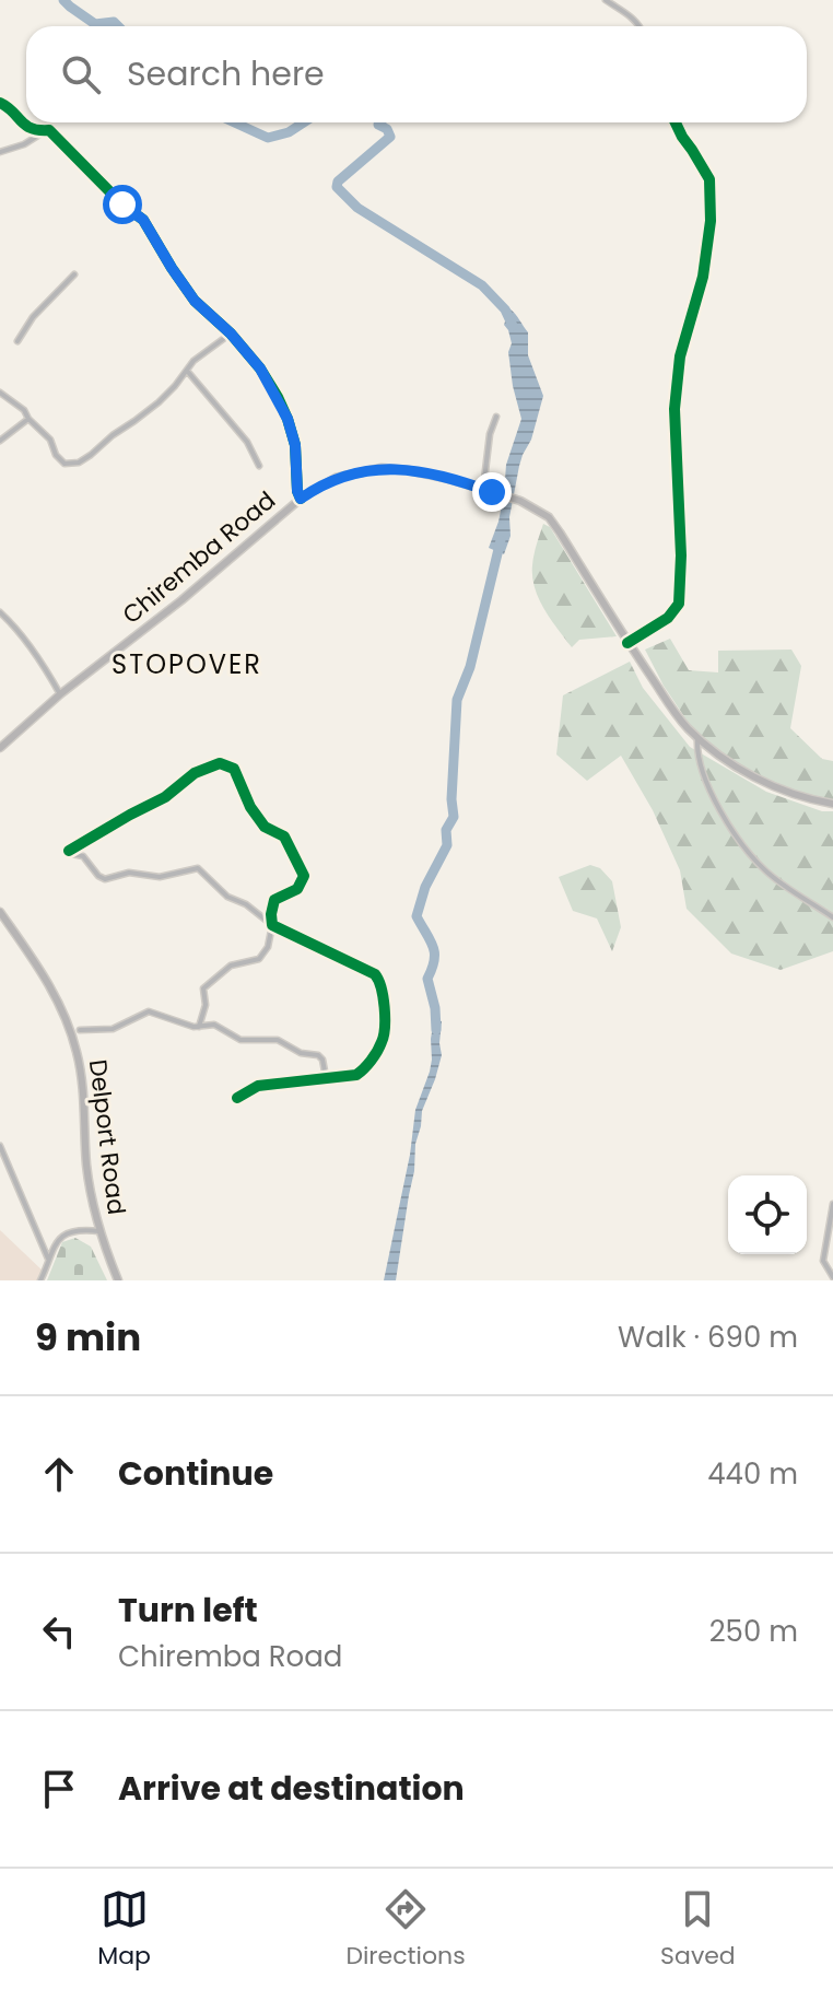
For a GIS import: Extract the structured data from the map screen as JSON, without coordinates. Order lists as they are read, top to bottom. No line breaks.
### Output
{"streets":{"main road":["Chiremba Road","Delport Road"]},"districts":["STOPOVER"],"page":{"search":"Search here","heading":["9 min","Walk · 690 m"],"list":[["Continue","440 m"],["Turn left","Chiremba Road","250 m"],"Arrive at destination"],"nav":["Map","Directions","Saved"]}}
